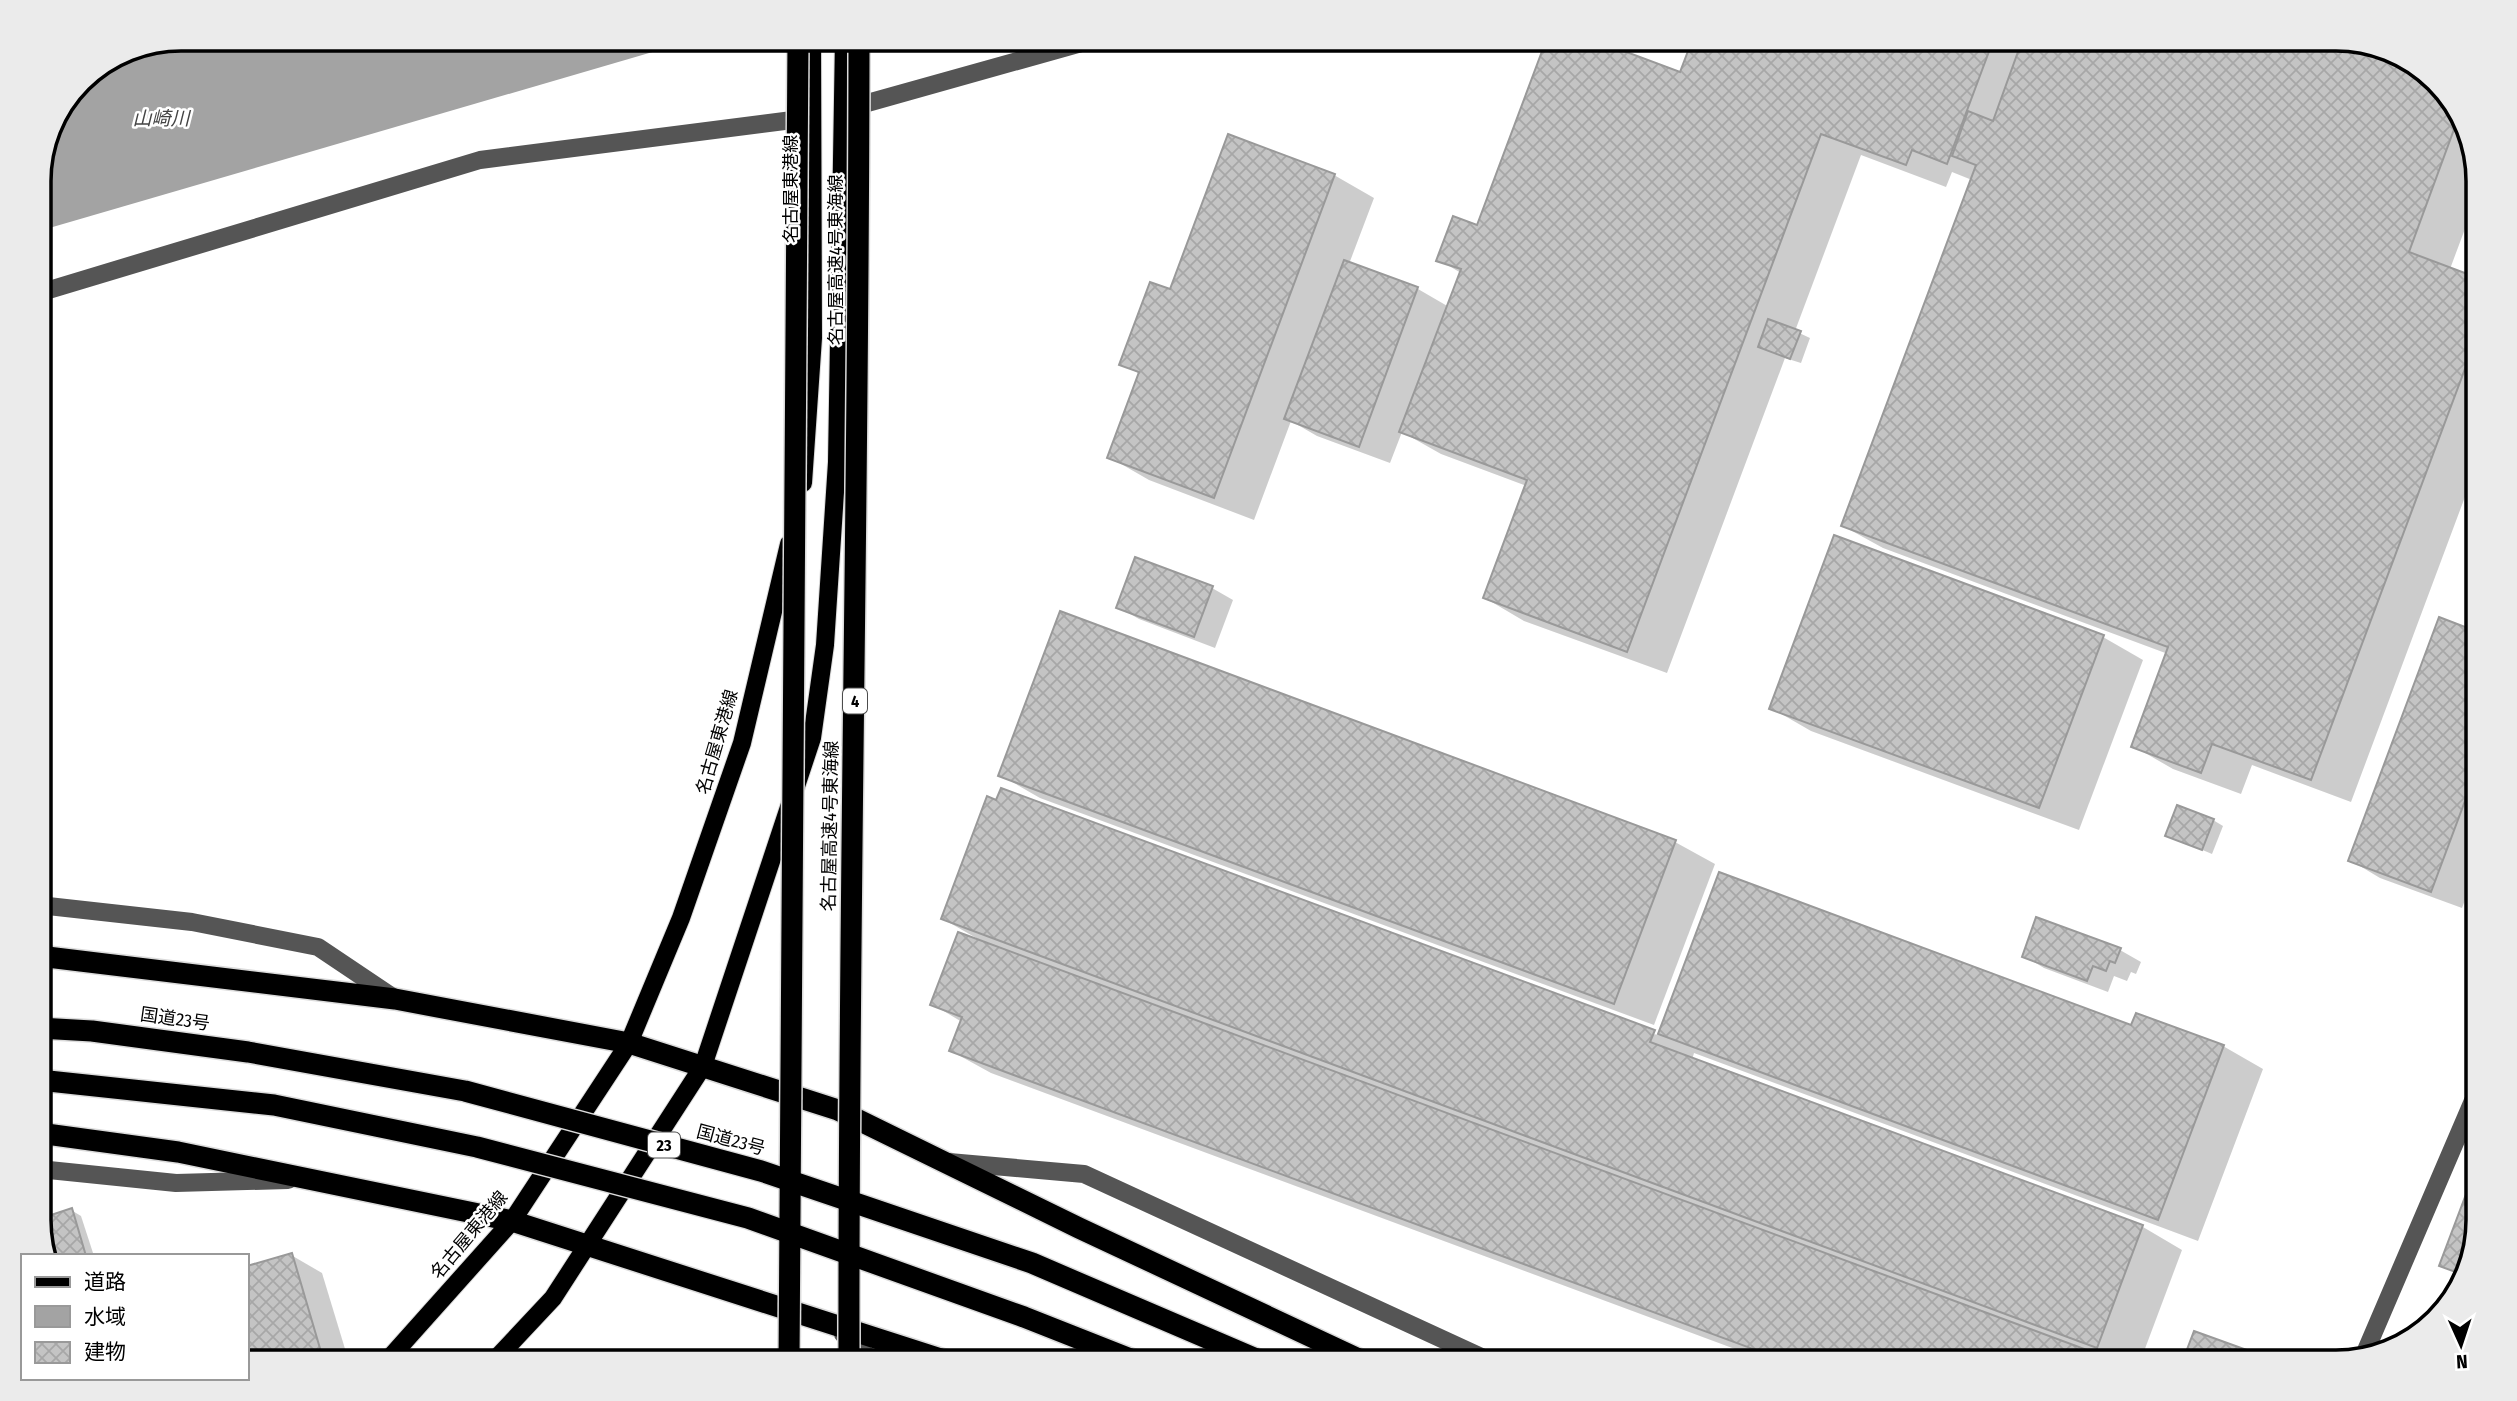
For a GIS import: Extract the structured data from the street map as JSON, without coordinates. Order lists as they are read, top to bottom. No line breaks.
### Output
{"streets":{"highway":["名古屋高速4号東海線","4","国道23号","23"],"main road":["名古屋東港線"]},"water":["山崎川"],"legend":["道路","水域","建物"],"north":"bottom"}
